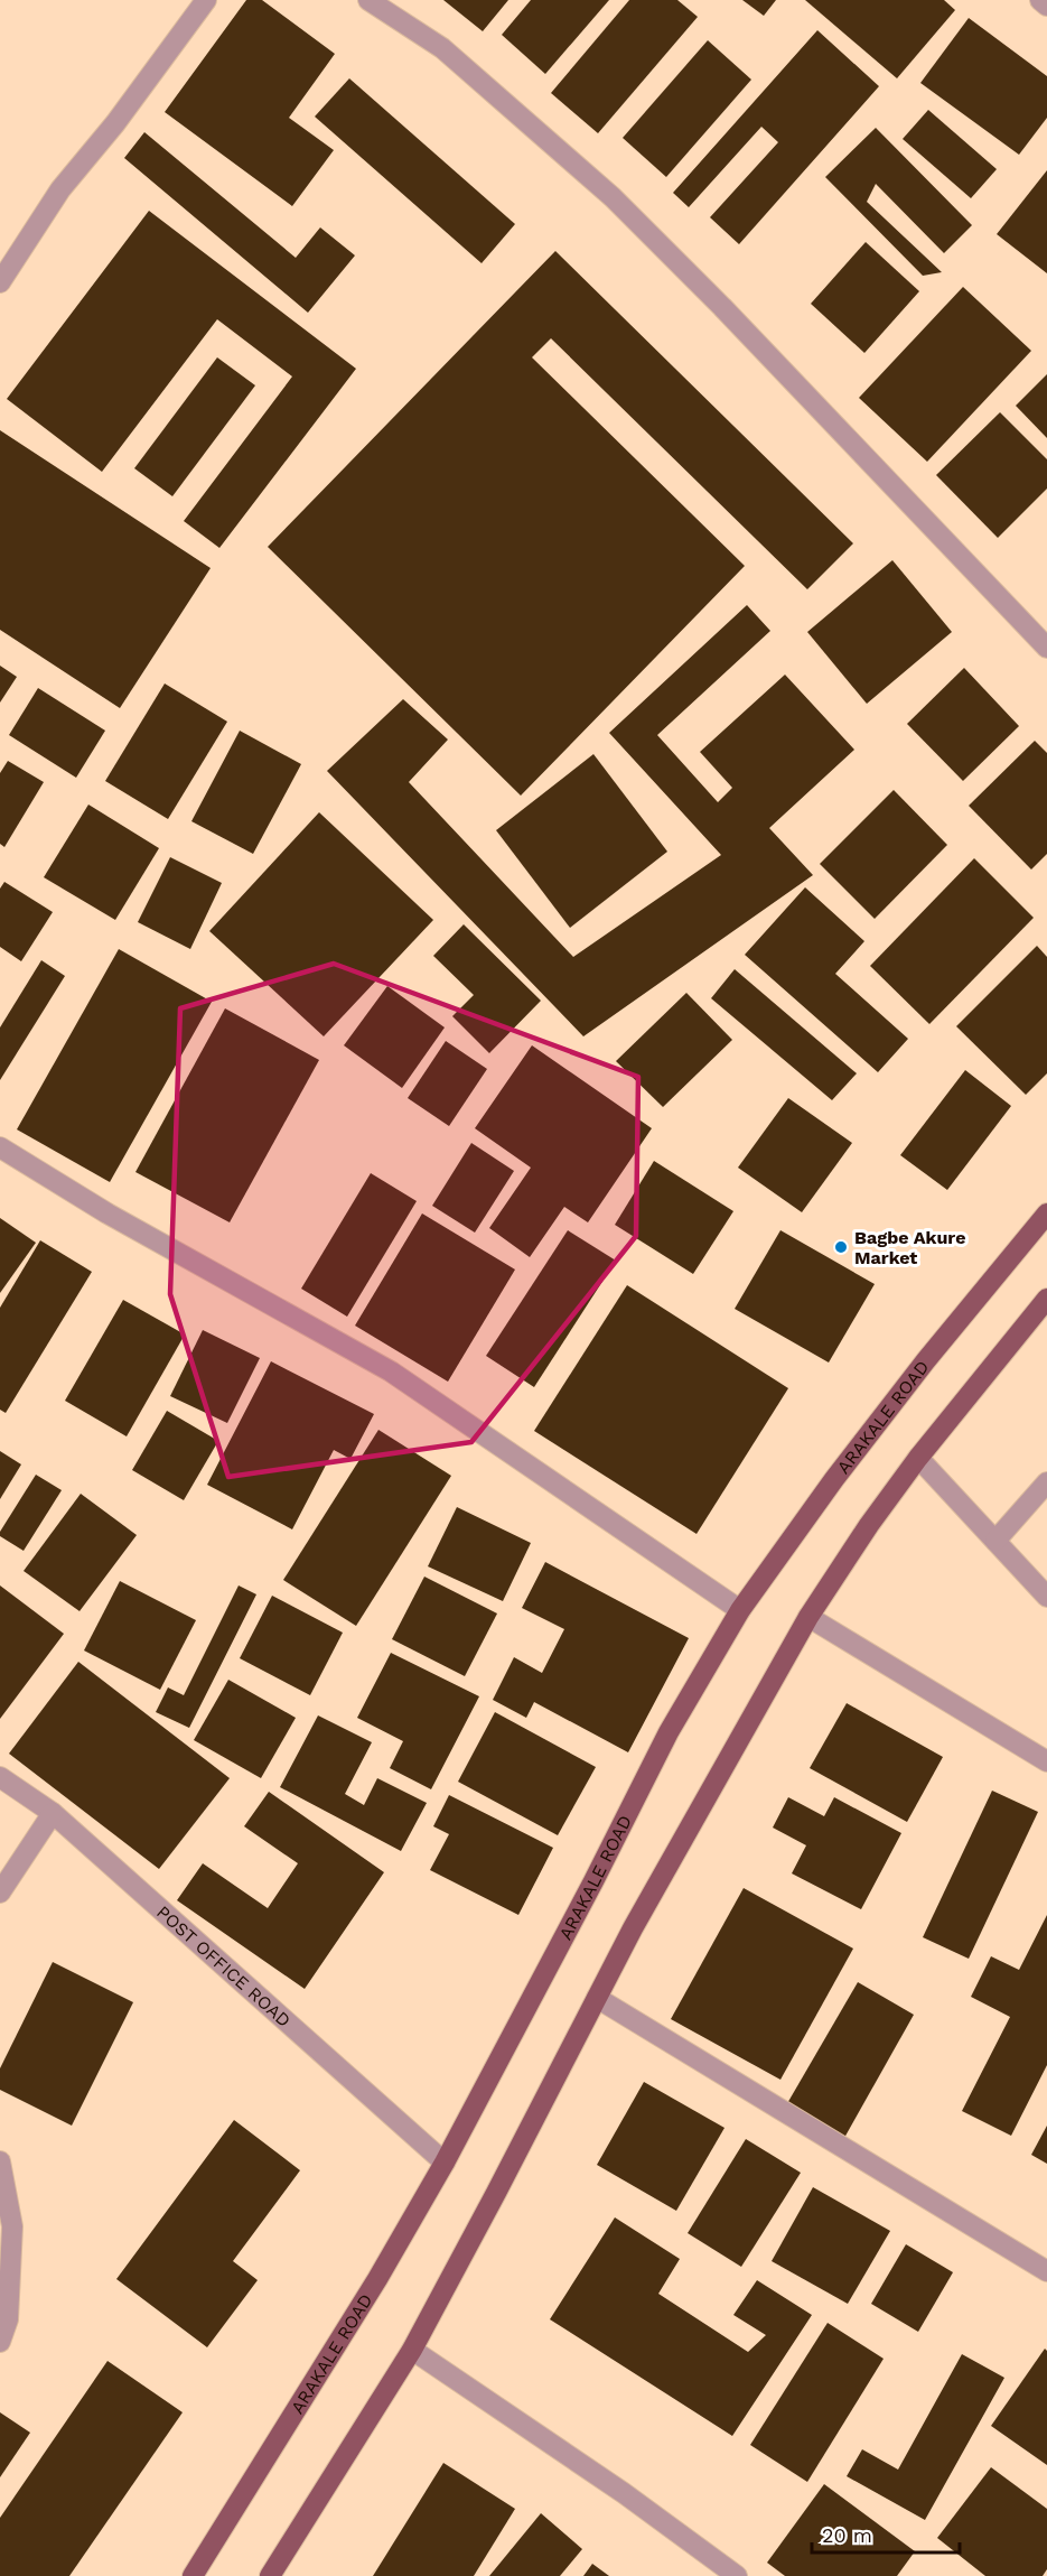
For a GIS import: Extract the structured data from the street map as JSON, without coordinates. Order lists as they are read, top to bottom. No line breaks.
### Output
{"streets":{"main road":["ARAKALE ROAD"],"street":["POST OFFICE ROAD"]},"crossings":[["ARAKALE ROAD","POST OFFICE ROAD"]],"places":["Bagbe Akure Market"],"scale_bar":"20 m"}
